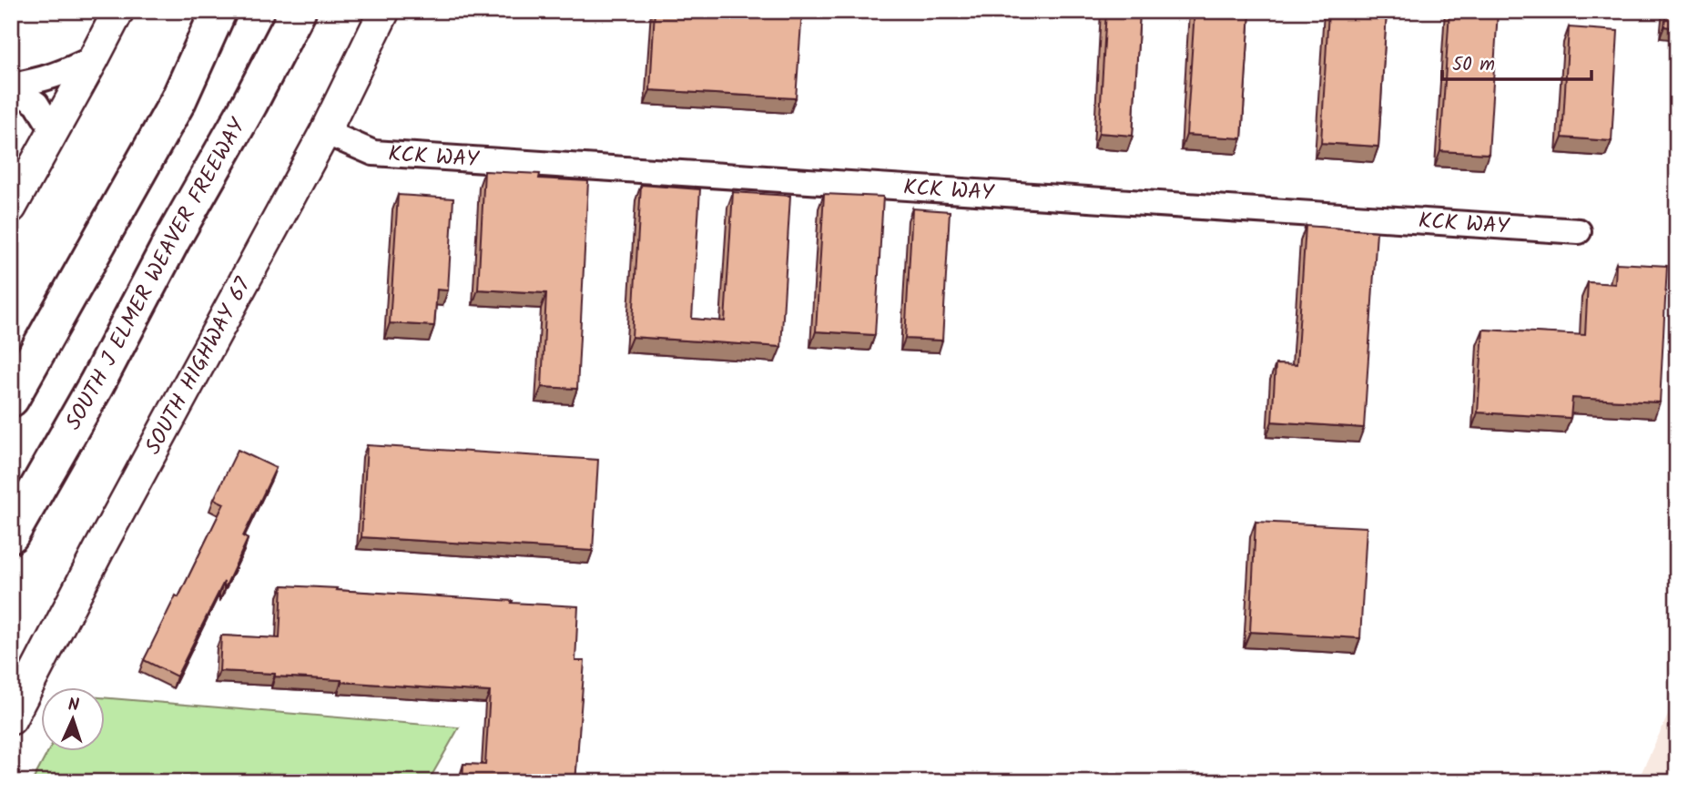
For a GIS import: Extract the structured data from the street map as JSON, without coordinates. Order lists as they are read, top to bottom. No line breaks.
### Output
{"streets":{"highway":["SOUTH J ELMER WEAVER FREEWAY"],"main road":["SOUTH HIGHWAY 67"],"street":["KCK WAY"]},"crossings":[["KCK WAY","SOUTH HIGHWAY 67"]],"scale_bar":"50 m","north":"top"}
